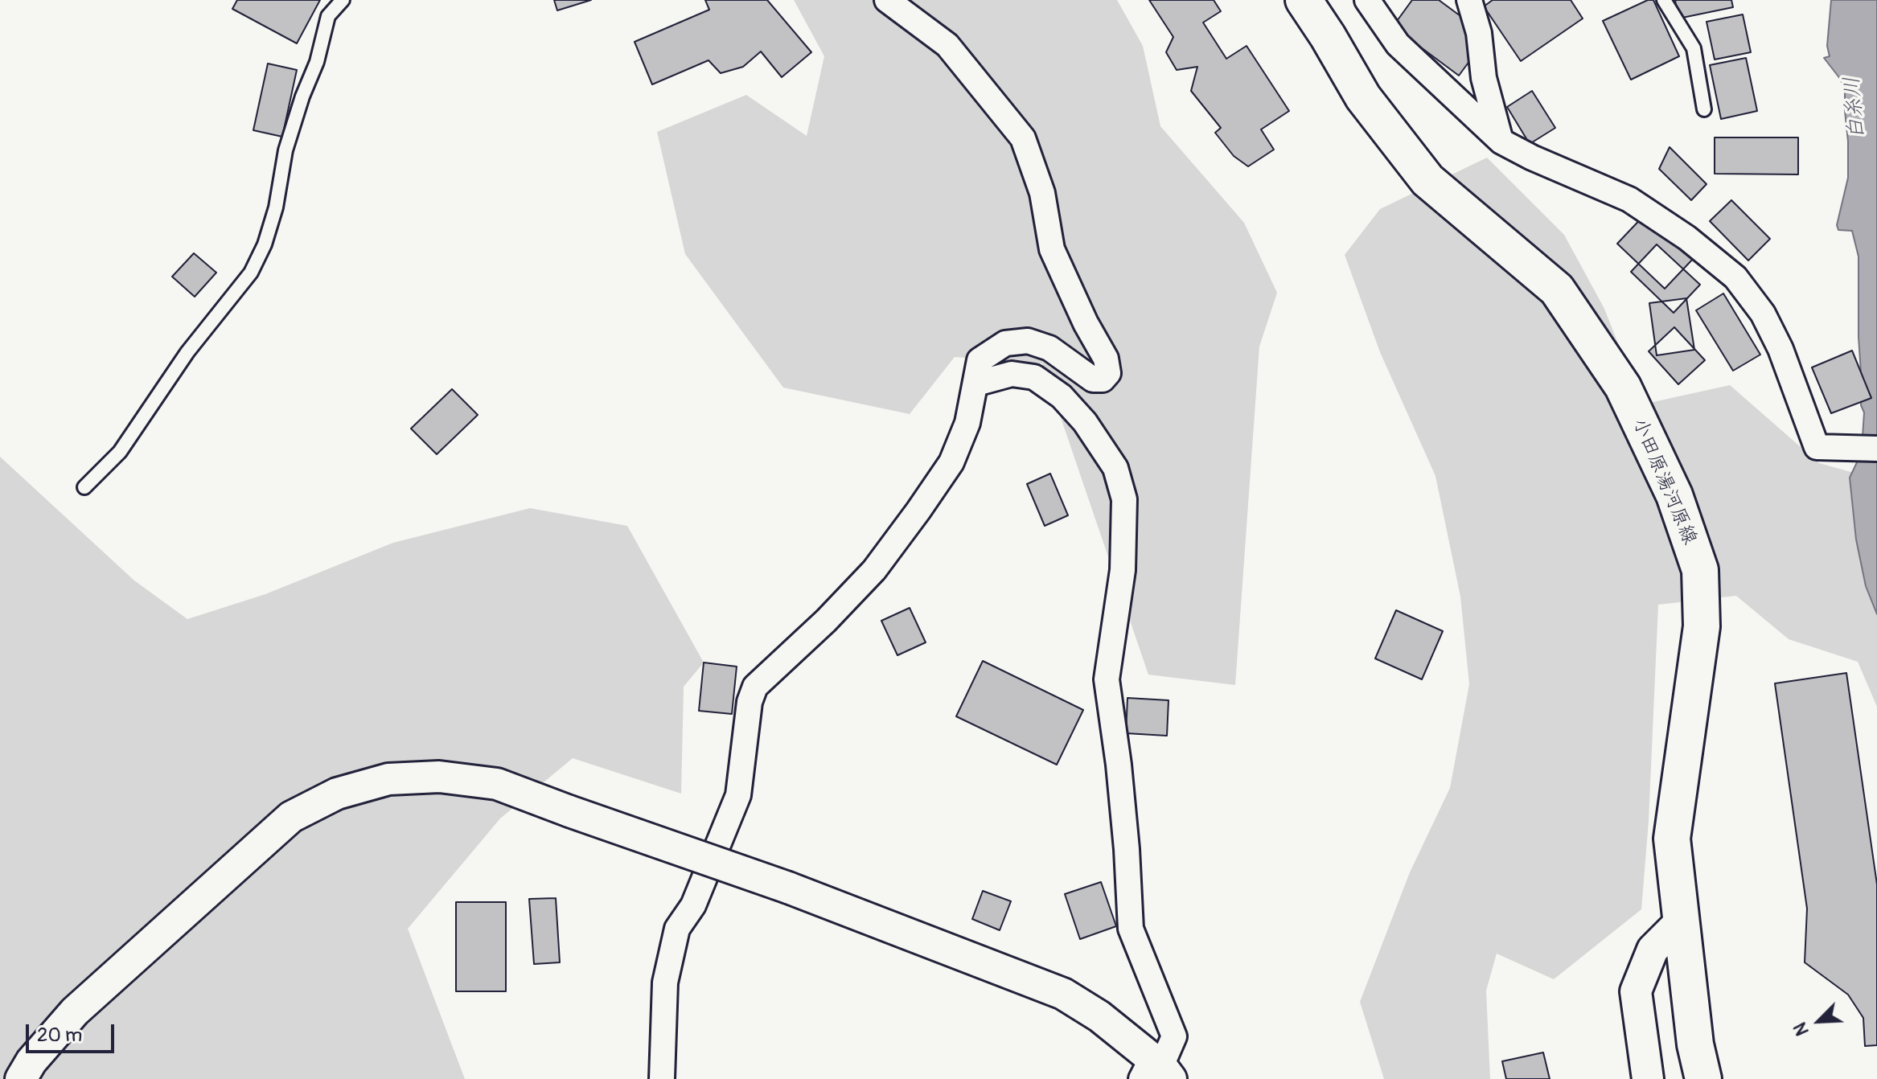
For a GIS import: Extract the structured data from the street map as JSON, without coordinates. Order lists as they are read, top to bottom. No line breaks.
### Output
{"streets":{"main road":["小田原湯河原線"]},"water":["白糸川"],"scale_bar":"20 m","north":"bottom left"}
